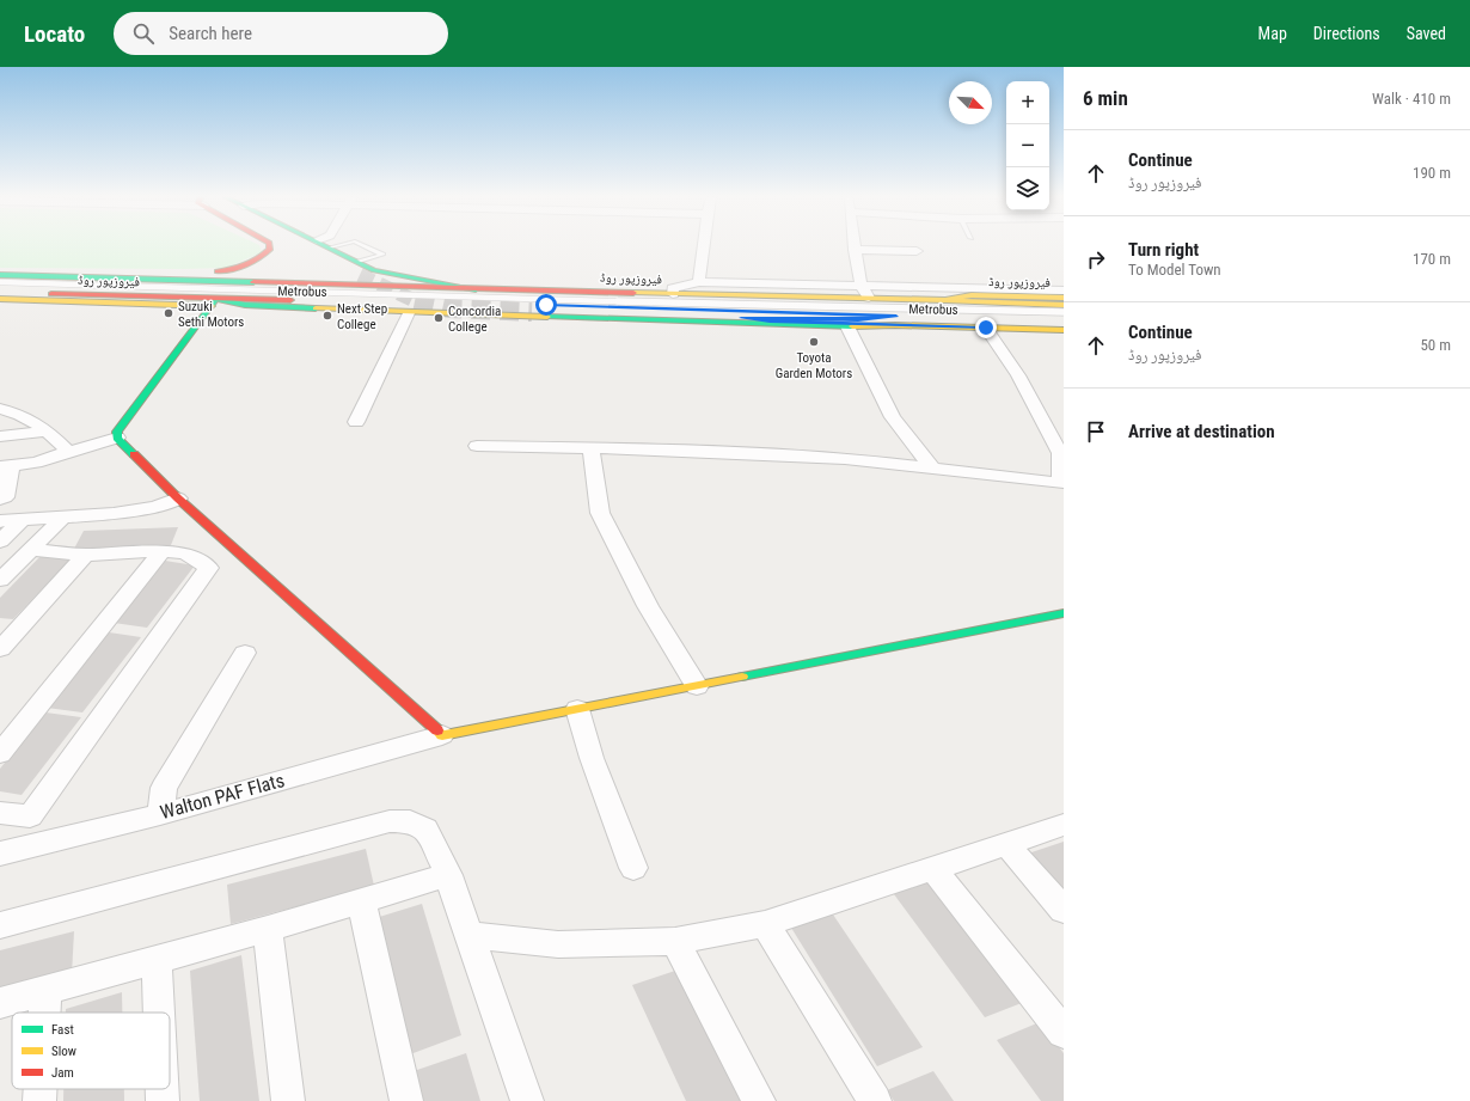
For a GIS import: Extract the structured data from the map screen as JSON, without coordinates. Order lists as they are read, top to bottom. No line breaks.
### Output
{"streets":{"main road":["فیروزپور روڈ"],"street":["Walton PAF Flats"],"lane":["Metrobus"]},"places":["Suzuki Sethi Motors","Next Step College","Concordia College","Toyota Garden Motors"],"legend":["Fast","Slow","Jam"],"north":"bottom right","page":{"header":"Locato","search":"Search here","nav":["Map","Directions","Saved"],"heading":["6 min","Walk · 410 m"],"map_buttons":["+","−"],"list":[["Continue","فیروزپور روڈ","190 m"],["Turn right","To Model Town","170 m"],["Continue","فیروزپور روڈ","50 m"],"Arrive at destination"]}}
